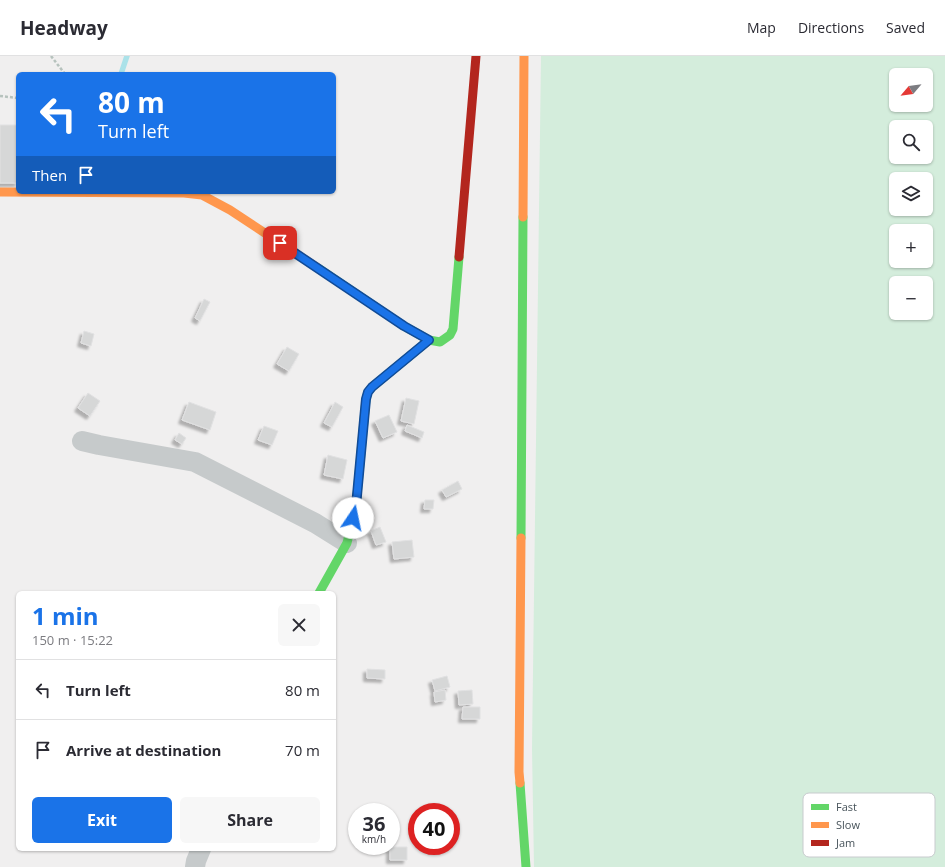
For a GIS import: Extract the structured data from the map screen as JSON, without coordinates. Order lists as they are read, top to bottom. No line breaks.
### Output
{"legend":["Fast","Slow","Jam"],"north":"bottom left","page":{"header":"Headway","nav":["Map","Directions","Saved"],"map_buttons":["+","−"],"turn":["80 m","Turn left"],"then":"Then","heading":["1 min","150 m · 15:22"],"list":[{"name":"Turn left","value":"80 m"},{"name":"Arrive at destination","value":"70 m"}],"buttons":["Exit","Share"],"speed":"36 km/h","limit":"40"}}
